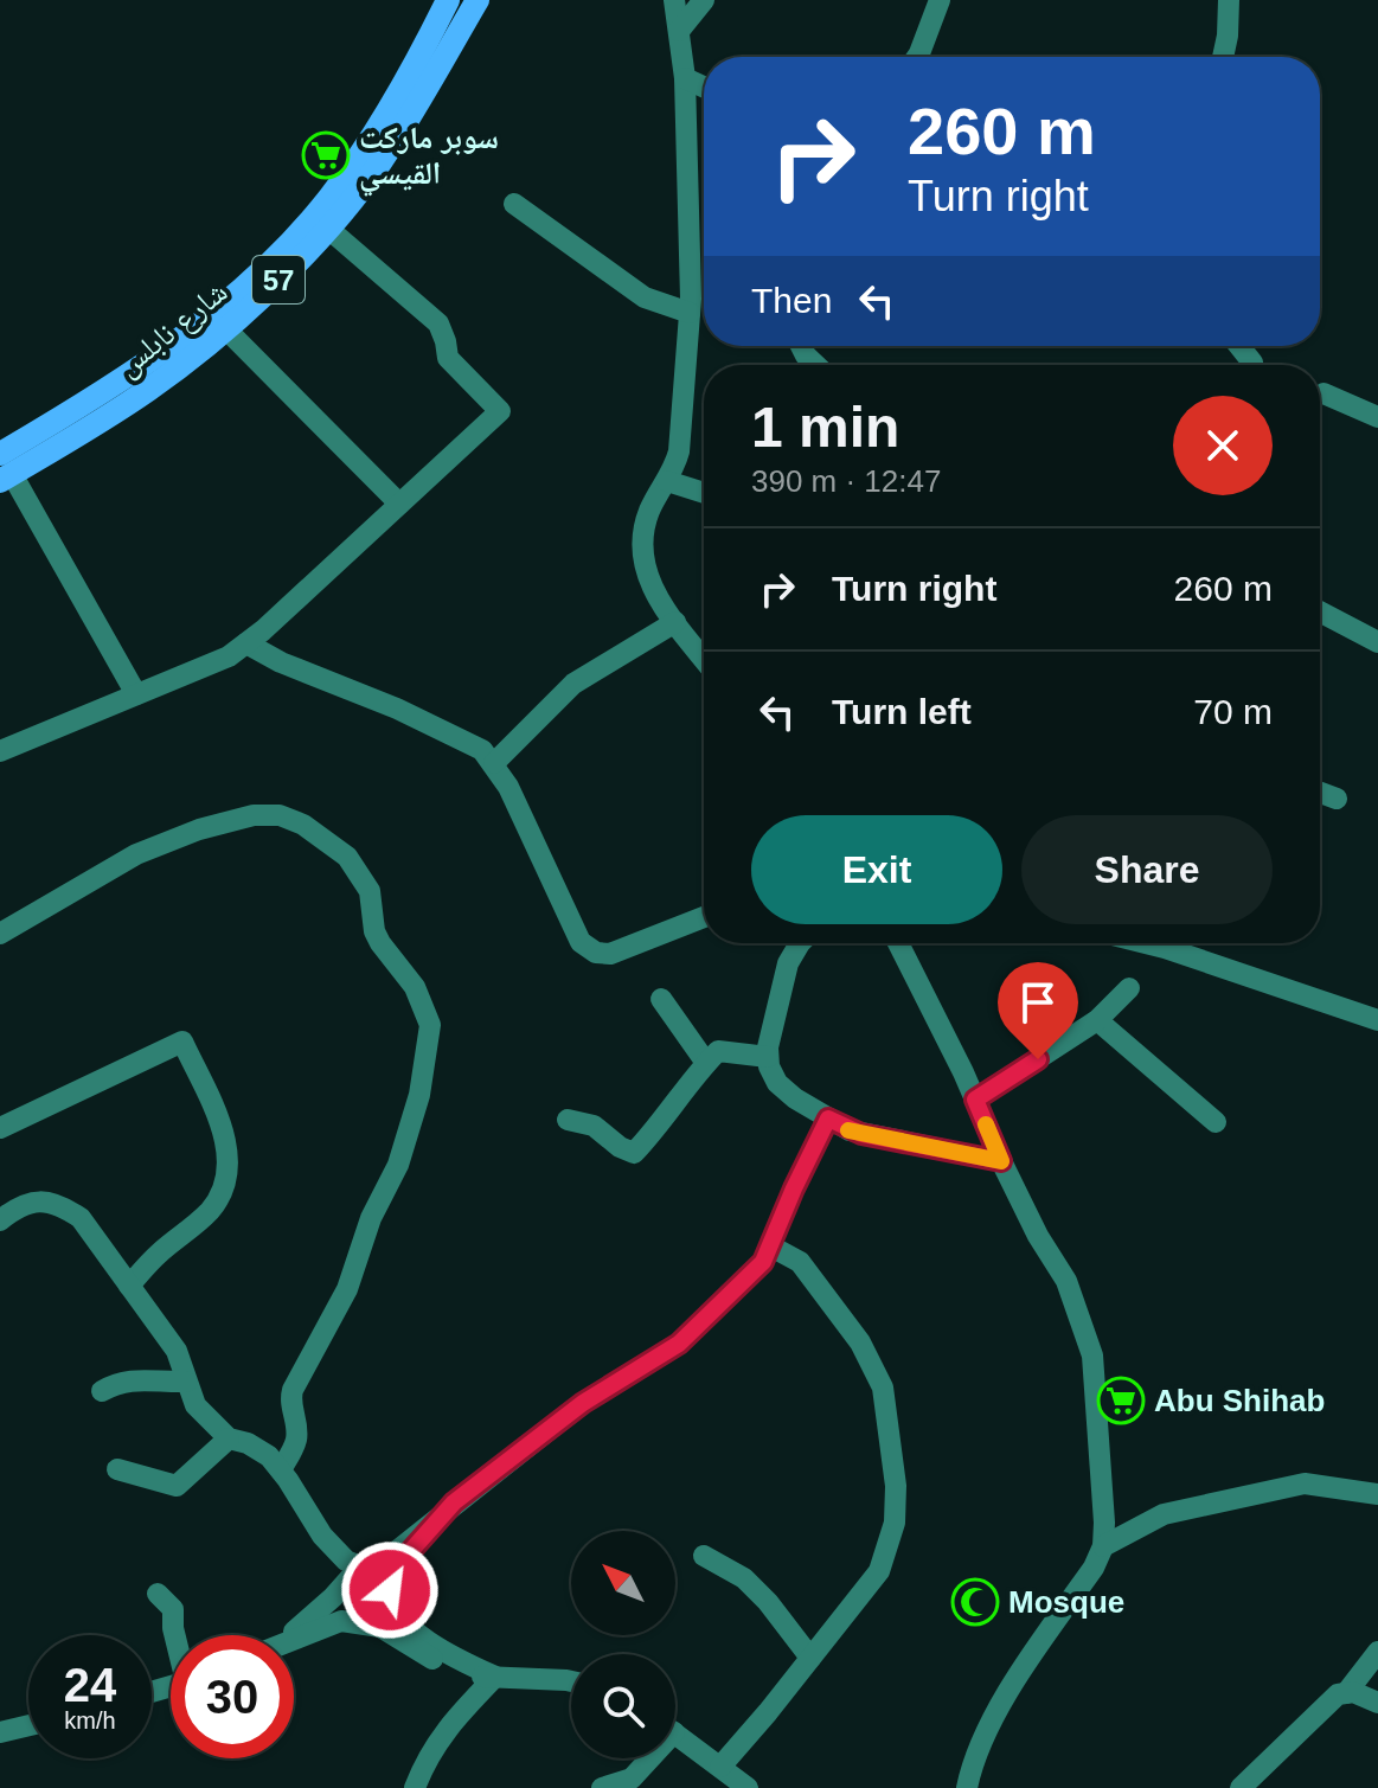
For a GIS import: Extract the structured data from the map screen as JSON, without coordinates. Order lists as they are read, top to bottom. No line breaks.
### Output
{"streets":{"main road":["57","شارع نابلس"]},"places":{"supermarket":["سوبر ماركت القيسي","Abu Shihab"],"mosque":["Mosque"]},"north":"top left","page":{"turn":["260 m","Turn right"],"then":"Then","heading":["1 min","390 m · 12:47"],"list":[{"name":"Turn right","value":"260 m"},{"name":"Turn left","value":"70 m"}],"buttons":["Exit","Share"],"speed":"24 km/h","limit":"30"}}
